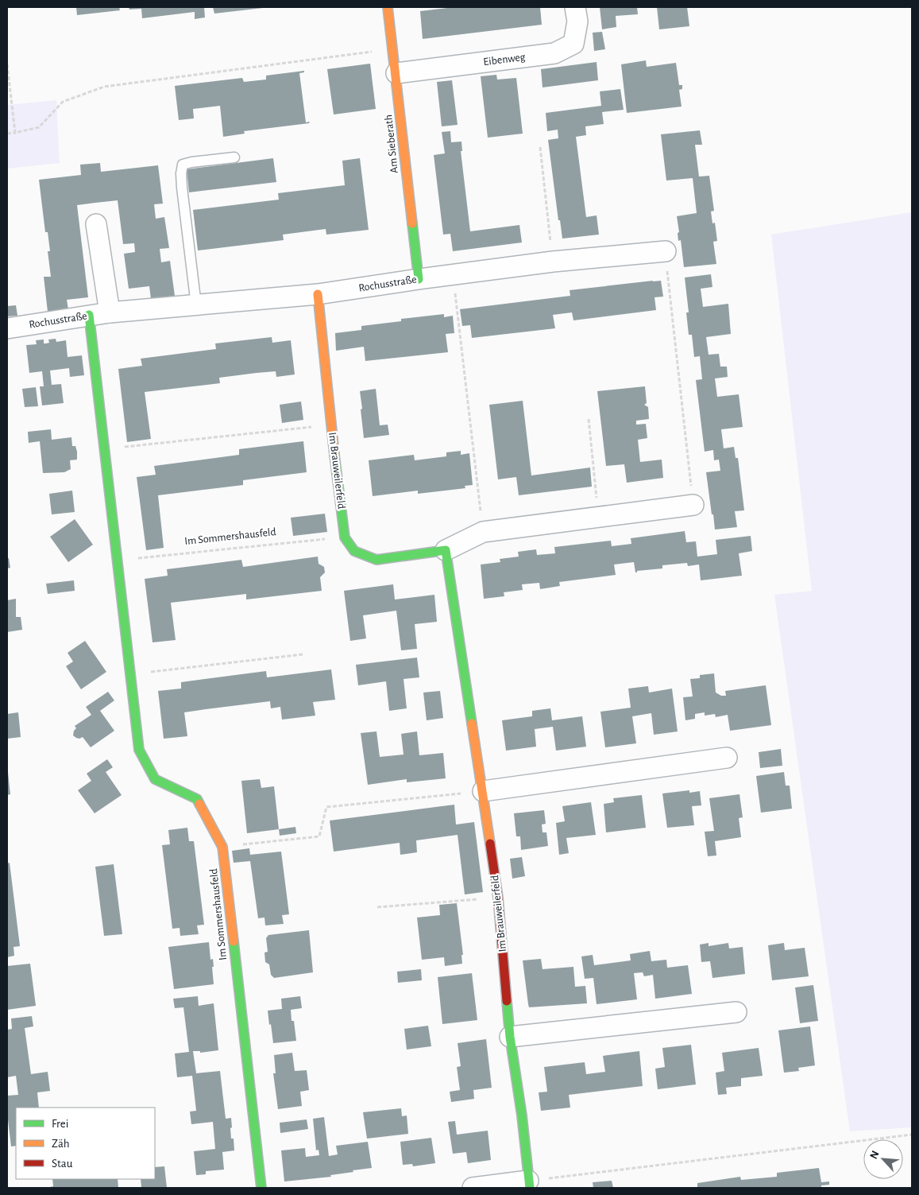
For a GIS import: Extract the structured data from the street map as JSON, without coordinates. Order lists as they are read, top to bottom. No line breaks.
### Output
{"streets":{"street":["Eibenweg","Am Sieberath","Rochusstraße","Im Brauweilerfeld","Im Sommershausfeld"]},"crossings":[["Eibenweg","Am Sieberath"],["Am Sieberath","Rochusstraße"],["Rochusstraße","Im Brauweilerfeld"],["Rochusstraße","Im Sommershausfeld"],["Im Brauweilerfeld","Im Sommershausfeld"]],"legend":["Frei","Zäh","Stau"],"north":"top left"}
